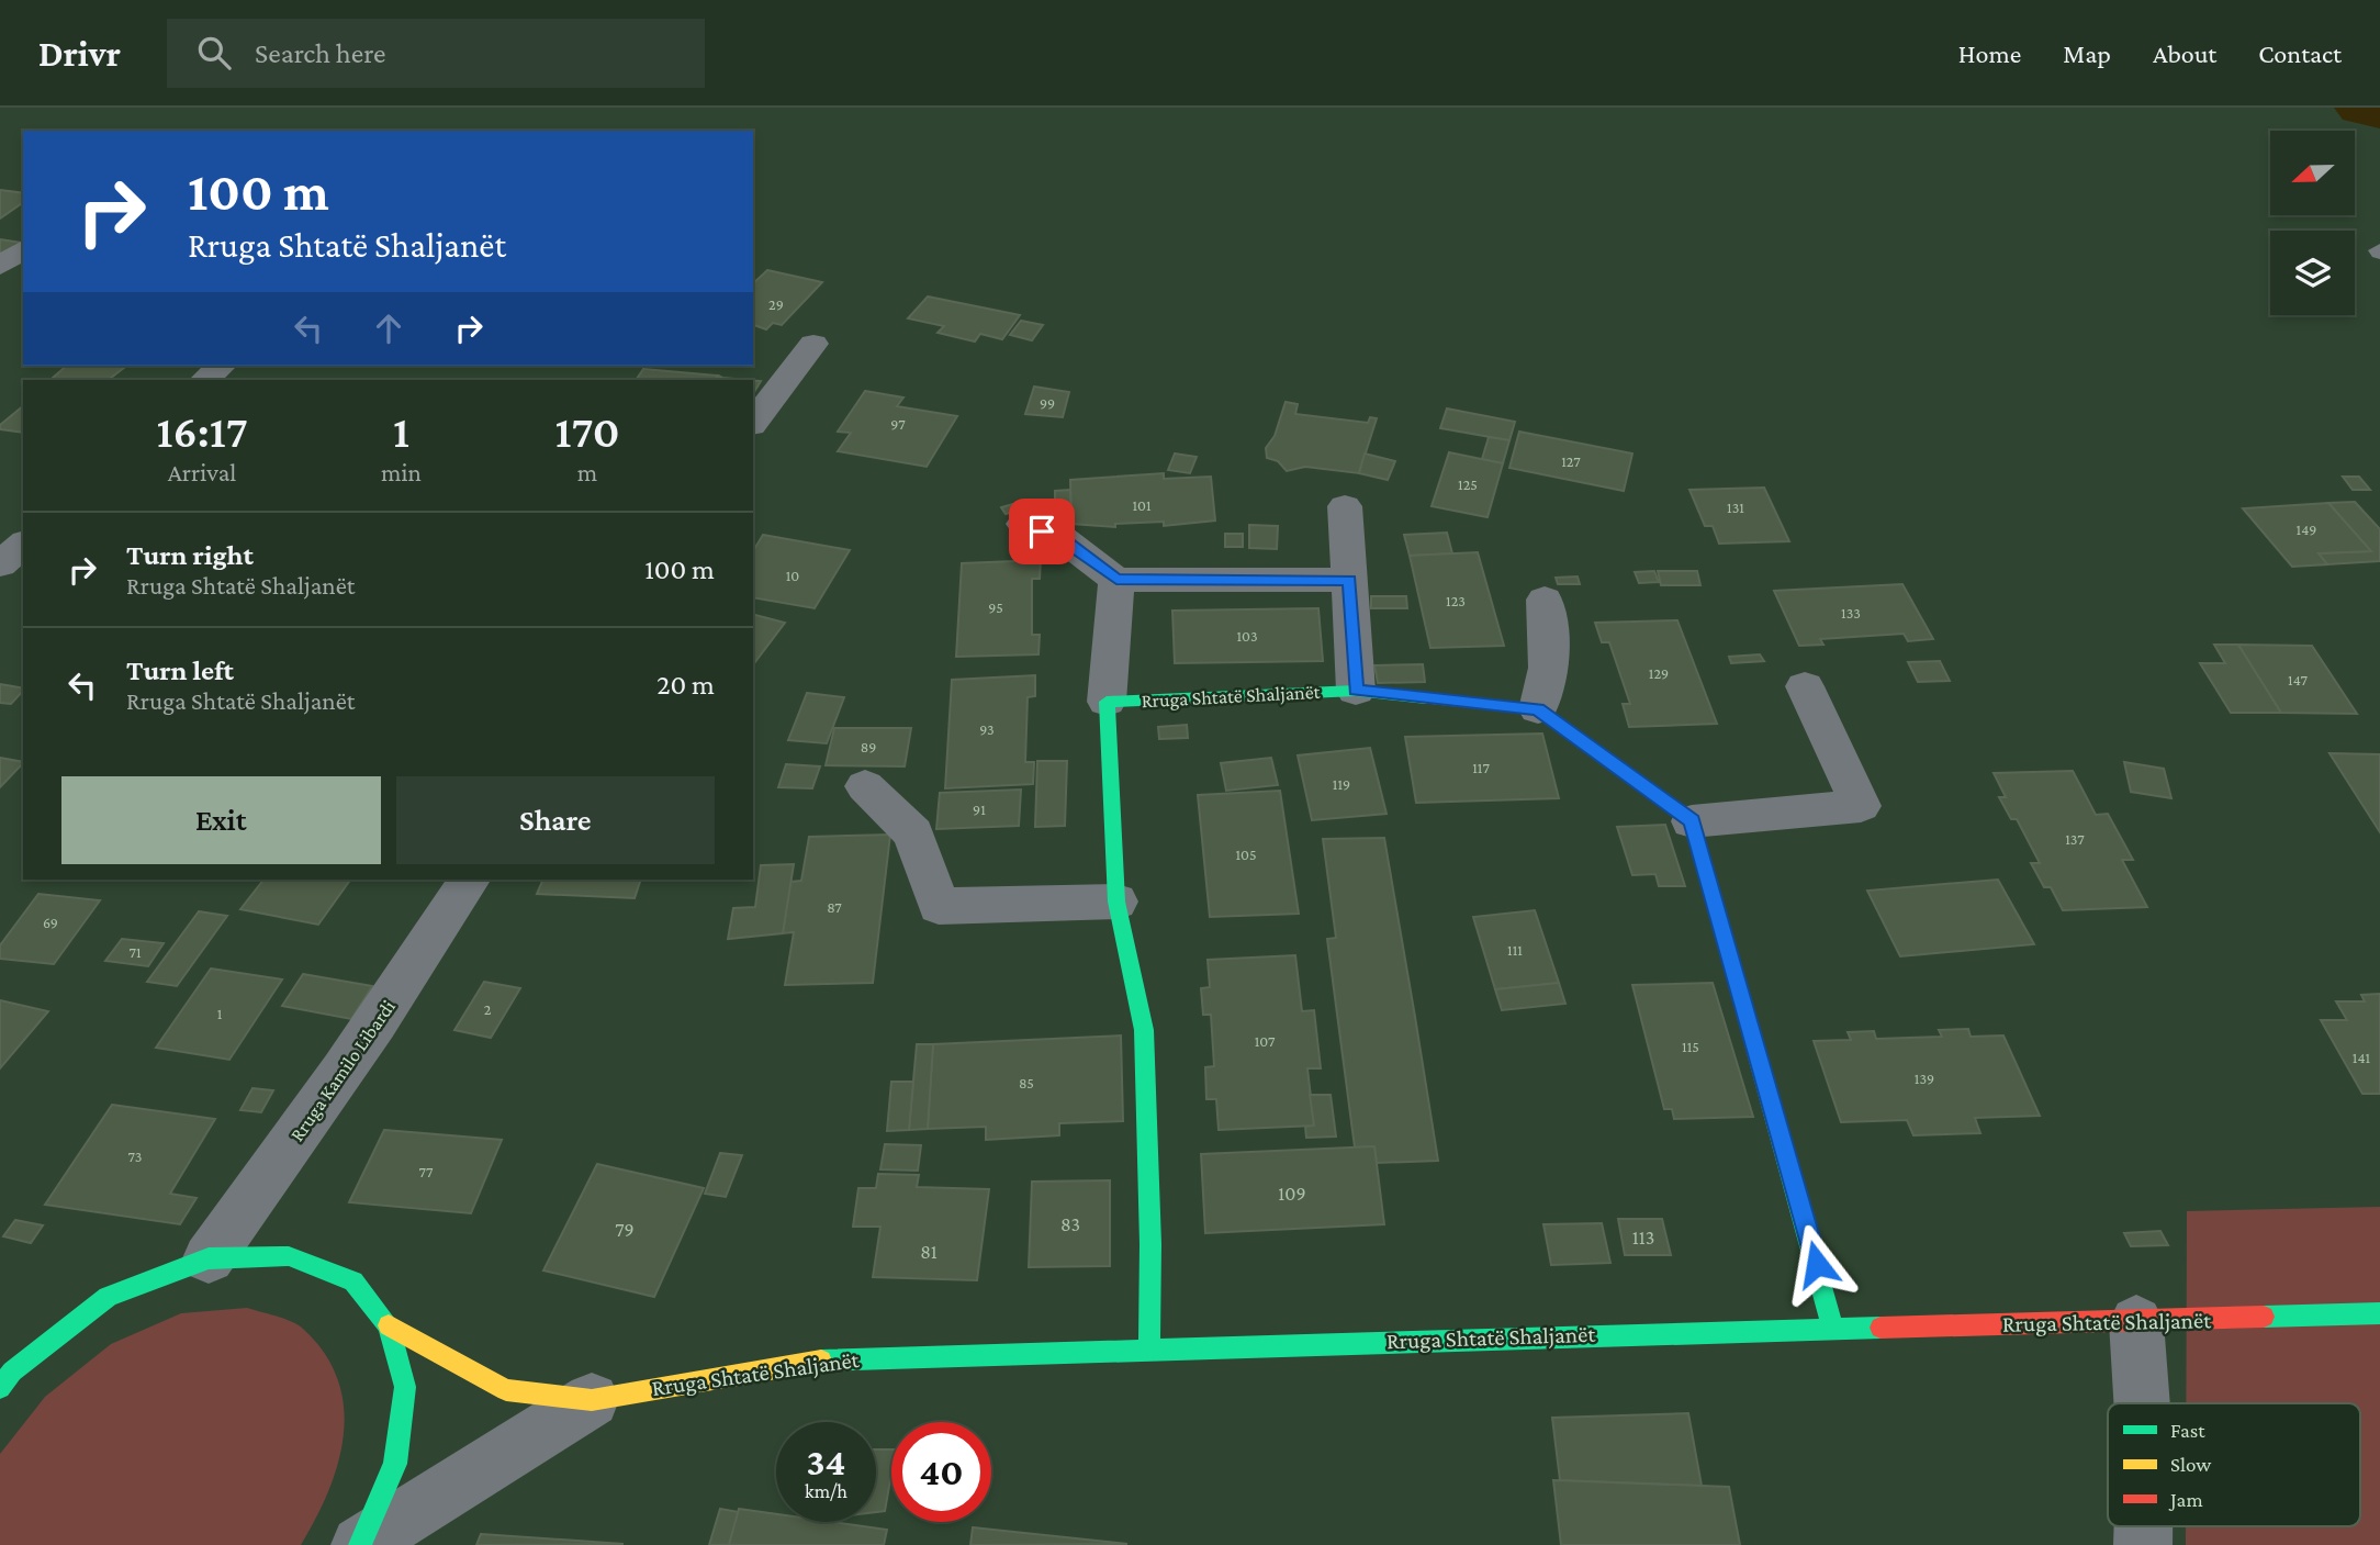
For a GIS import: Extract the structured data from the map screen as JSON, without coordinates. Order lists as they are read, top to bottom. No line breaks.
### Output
{"streets":{"street":["Rruga Shtatë Shaljanët","Rruga Kamilo Libardi"]},"house_numbers":["29","99","97","127","125","101","131","149","10","123","95","133","103","129","147","93","89","117","119","91","137","105","87","69","111","71","2","1","107","115","141","139","85","73","77","109","83","79","113","81"],"legend":["Fast","Slow","Jam"],"north":"left","page":{"header":"Drivr","search":"Search here","nav":["Home","Map","About","Contact"],"turn":["100 m","Rruga Shtatë Shaljanët"],"eta":["16:17","Arrival","1","min","170","m"],"list":[{"name":"Turn right","note":"Rruga Shtatë Shaljanët","value":"100 m"},{"name":"Turn left","note":"Rruga Shtatë Shaljanët","value":"20 m"}],"buttons":["Exit","Share"],"speed":"34 km/h","limit":"40"}}
